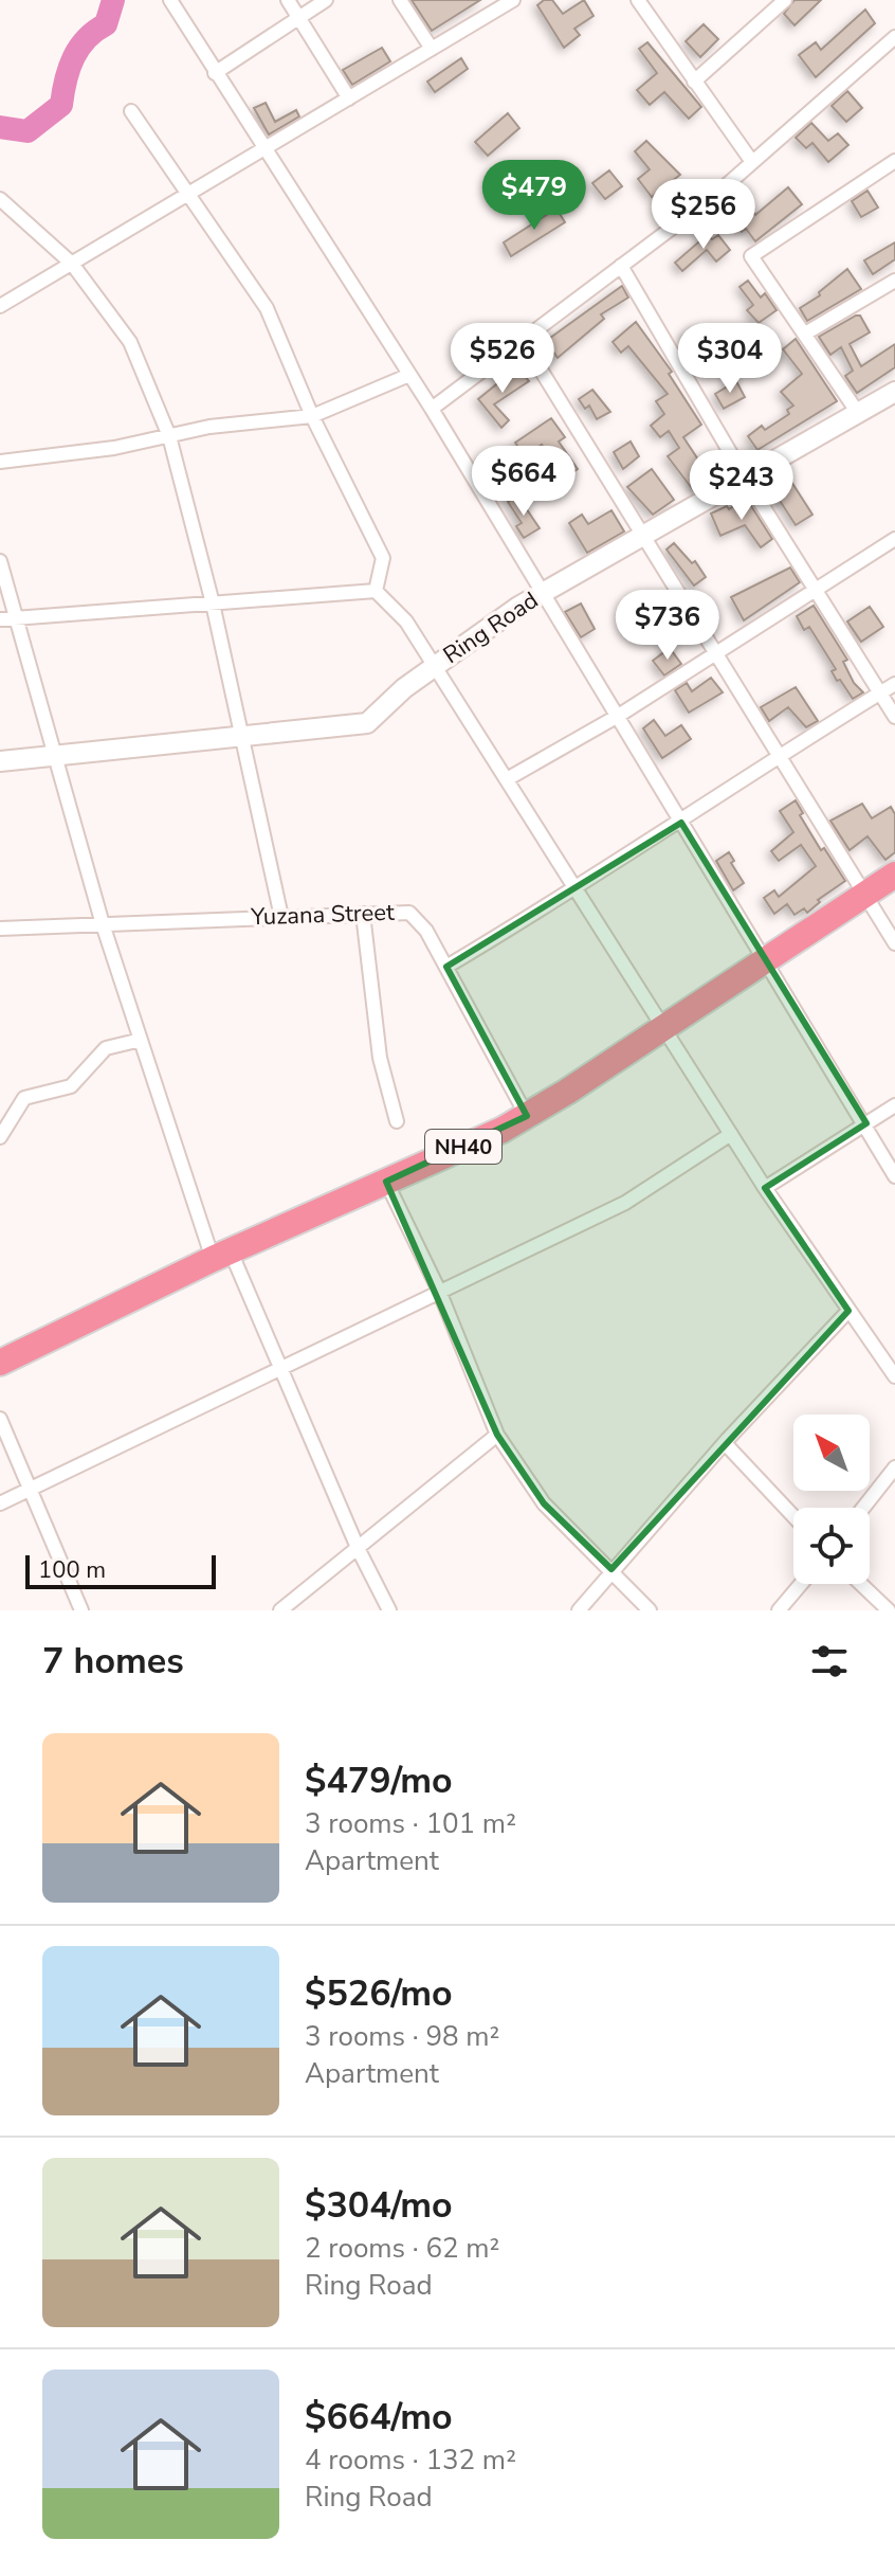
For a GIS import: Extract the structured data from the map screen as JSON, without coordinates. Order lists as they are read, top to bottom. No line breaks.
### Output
{"streets":{"highway":["NH40"],"street":["Ring Road","Yuzana Street"]},"crossings":[["Yuzana Street","NH40"]],"scale_bar":"100 m","north":"top left","page":{"price":["$479","$256","$526","$304","$664","$243","$736"],"scale":"100 m","heading":"7 homes","list":[{"name":"$479/mo","note":"3 rooms · 101 m² · Apartment"},{"name":"$526/mo","note":"3 rooms · 98 m² · Apartment"},{"name":"$304/mo","note":"2 rooms · 62 m² · Ring Road"},{"name":"$664/mo","note":"4 rooms · 132 m² · Ring Road"}]}}
